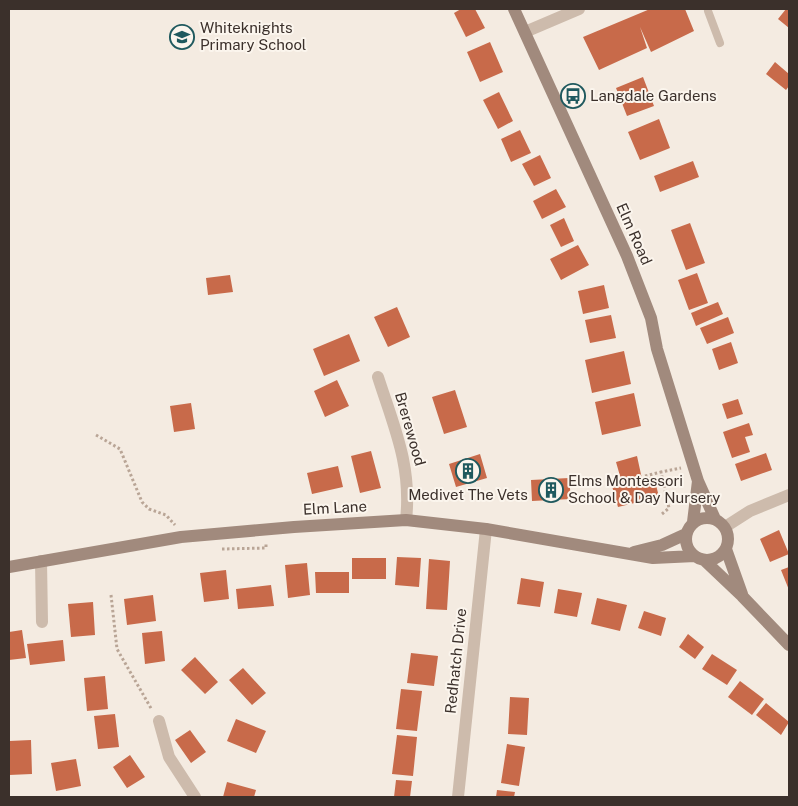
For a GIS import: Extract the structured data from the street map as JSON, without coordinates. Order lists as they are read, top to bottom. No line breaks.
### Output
{"streets":{"main road":["Elm Road","Elm Lane"],"street":["Brerewood","Redhatch Drive"]},"crossings":[["Elm Road","Elm Lane"],["Brerewood","Elm Lane"],["Elm Lane","Redhatch Drive"]],"places":{"school or university":["Whiteknights Primary School"],"bus stop":["Langdale Gardens"],"building":["Medivet The Vets","Elms Montessori School & Day Nursery"]}}
